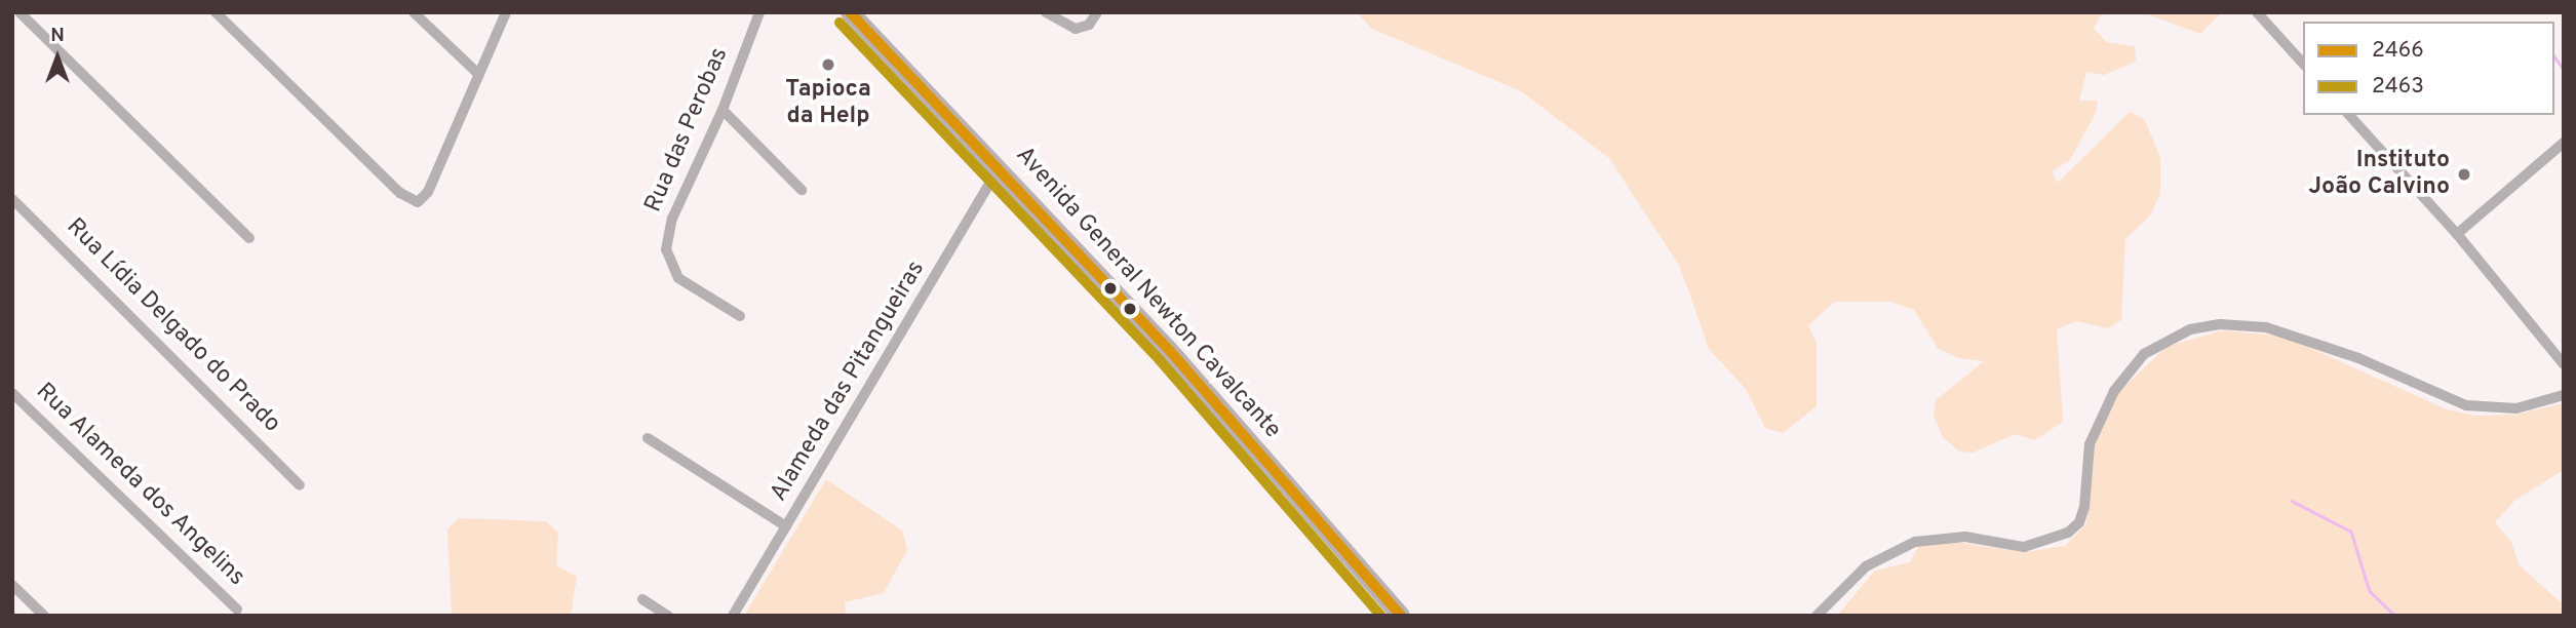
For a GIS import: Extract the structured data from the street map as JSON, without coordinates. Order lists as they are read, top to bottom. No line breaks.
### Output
{"streets":{"main road":["Avenida General Newton Cavalcante"],"street":["Rua das Perobas","Rua Lídia Delgado do Prado","Alameda das Pitangueiras","Rua Alameda dos Angelins"]},"crossings":[["Avenida General Newton Cavalcante","Alameda das Pitangueiras"]],"places":["Tapioca da Help","Instituto João Calvino"],"lines":["transit line 2466","transit line 2463"],"legend":["2466","2463"],"north":"top"}
